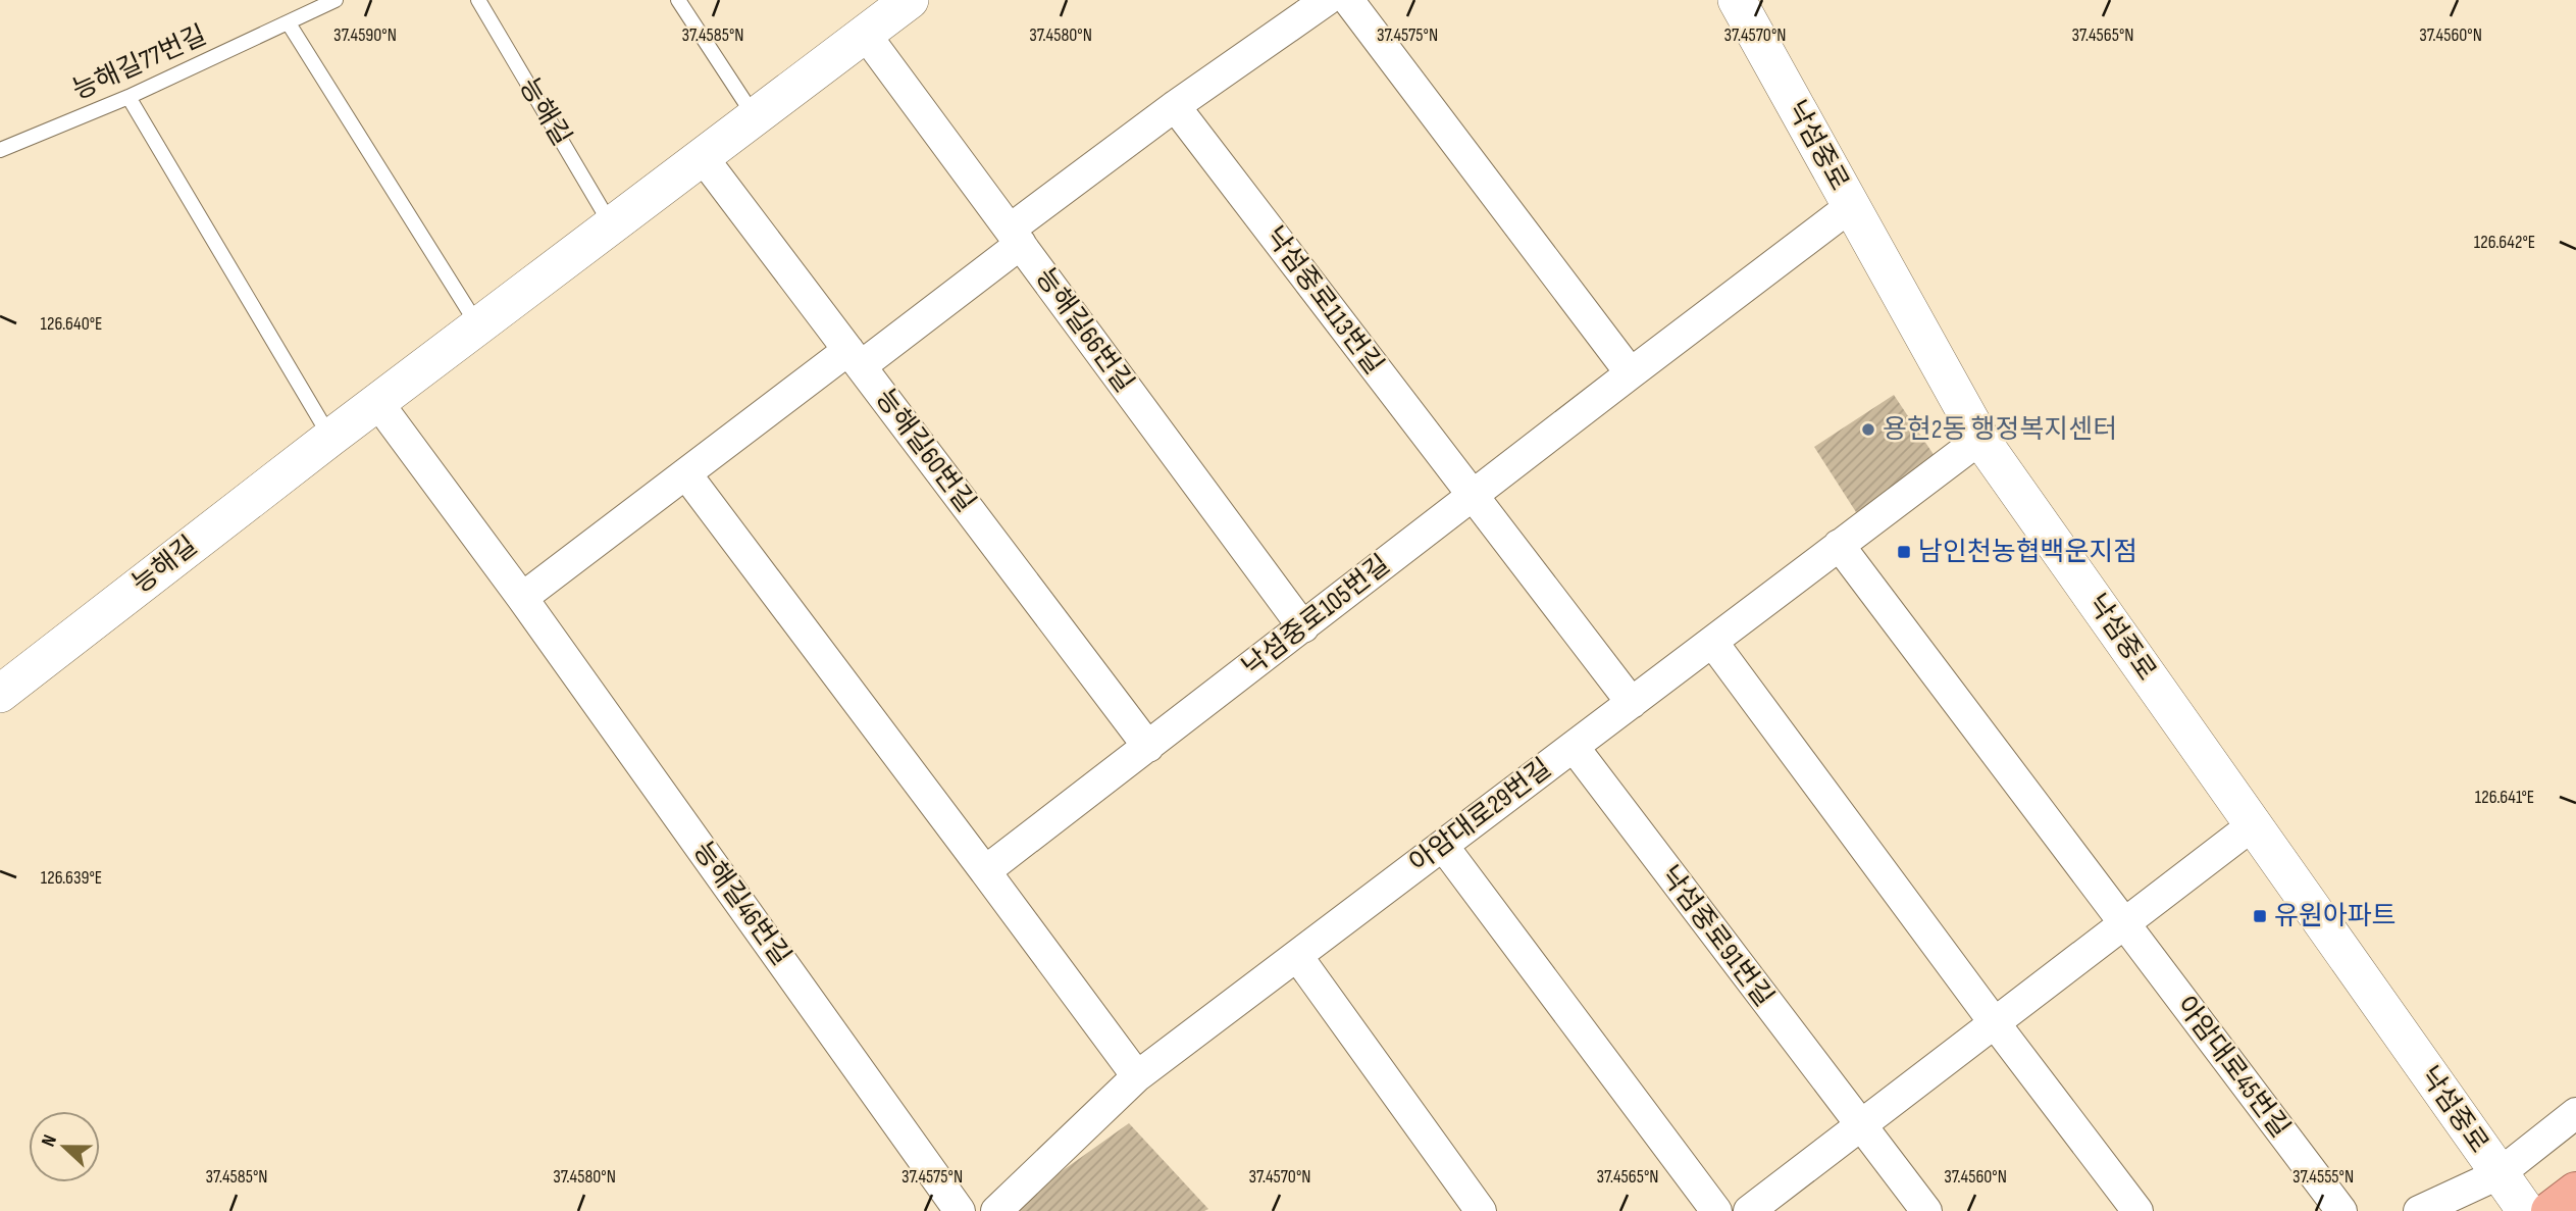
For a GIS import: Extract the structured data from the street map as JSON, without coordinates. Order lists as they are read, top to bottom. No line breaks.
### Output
{"streets":{"street":["능해길","낙섬중로","낙섬중로113번길","능해길66번길","능해길60번길","낙섬중로105번길","아암대로29번길","능해길46번길","낙섬중로91번길","아암대로45번길"],"lane":["능해길77번길"]},"crossings":[["능해길","능해길66번길"],["능해길","능해길60번길"],["능해길","능해길46번길"],["낙섬중로","낙섬중로105번길"],["낙섬중로","아암대로29번길"],["낙섬중로113번길","낙섬중로105번길"],["낙섬중로113번길","아암대로29번길"],["능해길66번길","낙섬중로105번길"],["능해길60번길","낙섬중로105번길"],["아암대로29번길","낙섬중로91번길"]],"places":{"other":["용현2동 행정복지센터"],"transit":["남인천농협백운지점","유원아파트"]},"north":"left","coordinates":["37.4590°N","37.4585°N","37.4580°N","37.4575°N","37.4570°N","37.4565°N","37.4560°N","126.642°E","126.640°E","126.641°E","126.639°E","37.4555°N"]}
